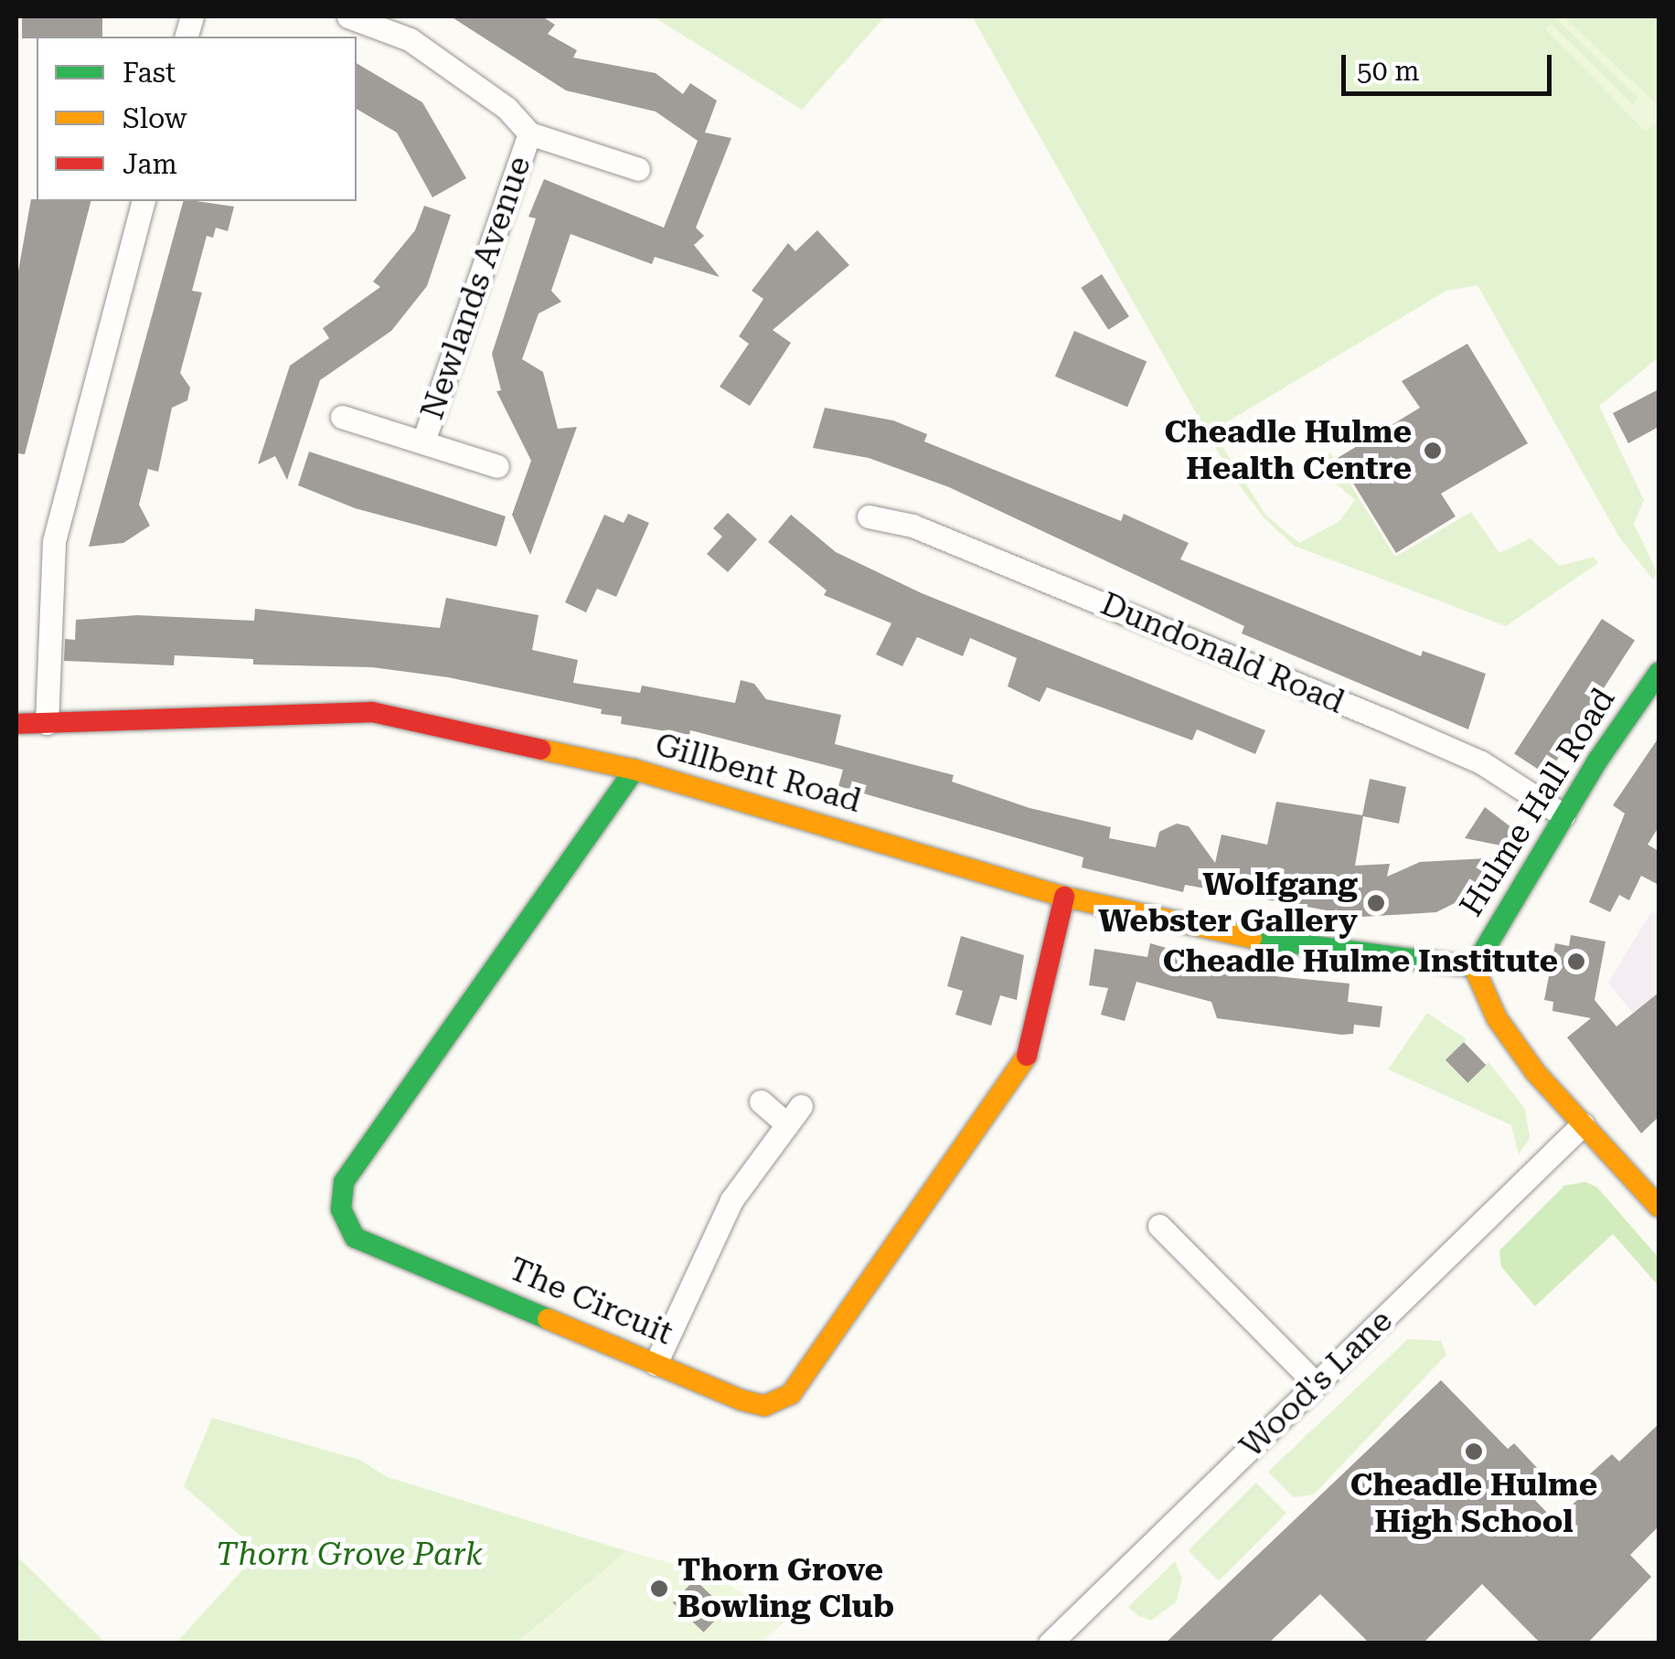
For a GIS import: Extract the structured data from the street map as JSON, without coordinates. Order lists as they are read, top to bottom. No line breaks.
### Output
{"streets":{"street":["Newlands Avenue","Dundonald Road","Gillbent Road","Hulme Hall Road","The Circuit","Wood's Lane"]},"crossings":[["Dundonald Road","Hulme Hall Road"],["Gillbent Road","Hulme Hall Road"],["Gillbent Road","The Circuit"]],"parks":["Thorn Grove Park"],"places":["Cheadle Hulme Health Centre","Wolfgang Webster Gallery","Cheadle Hulme Institute","Cheadle Hulme High School","Thorn Grove Bowling Club"],"legend":["Fast","Slow","Jam"],"scale_bar":"50 m"}
